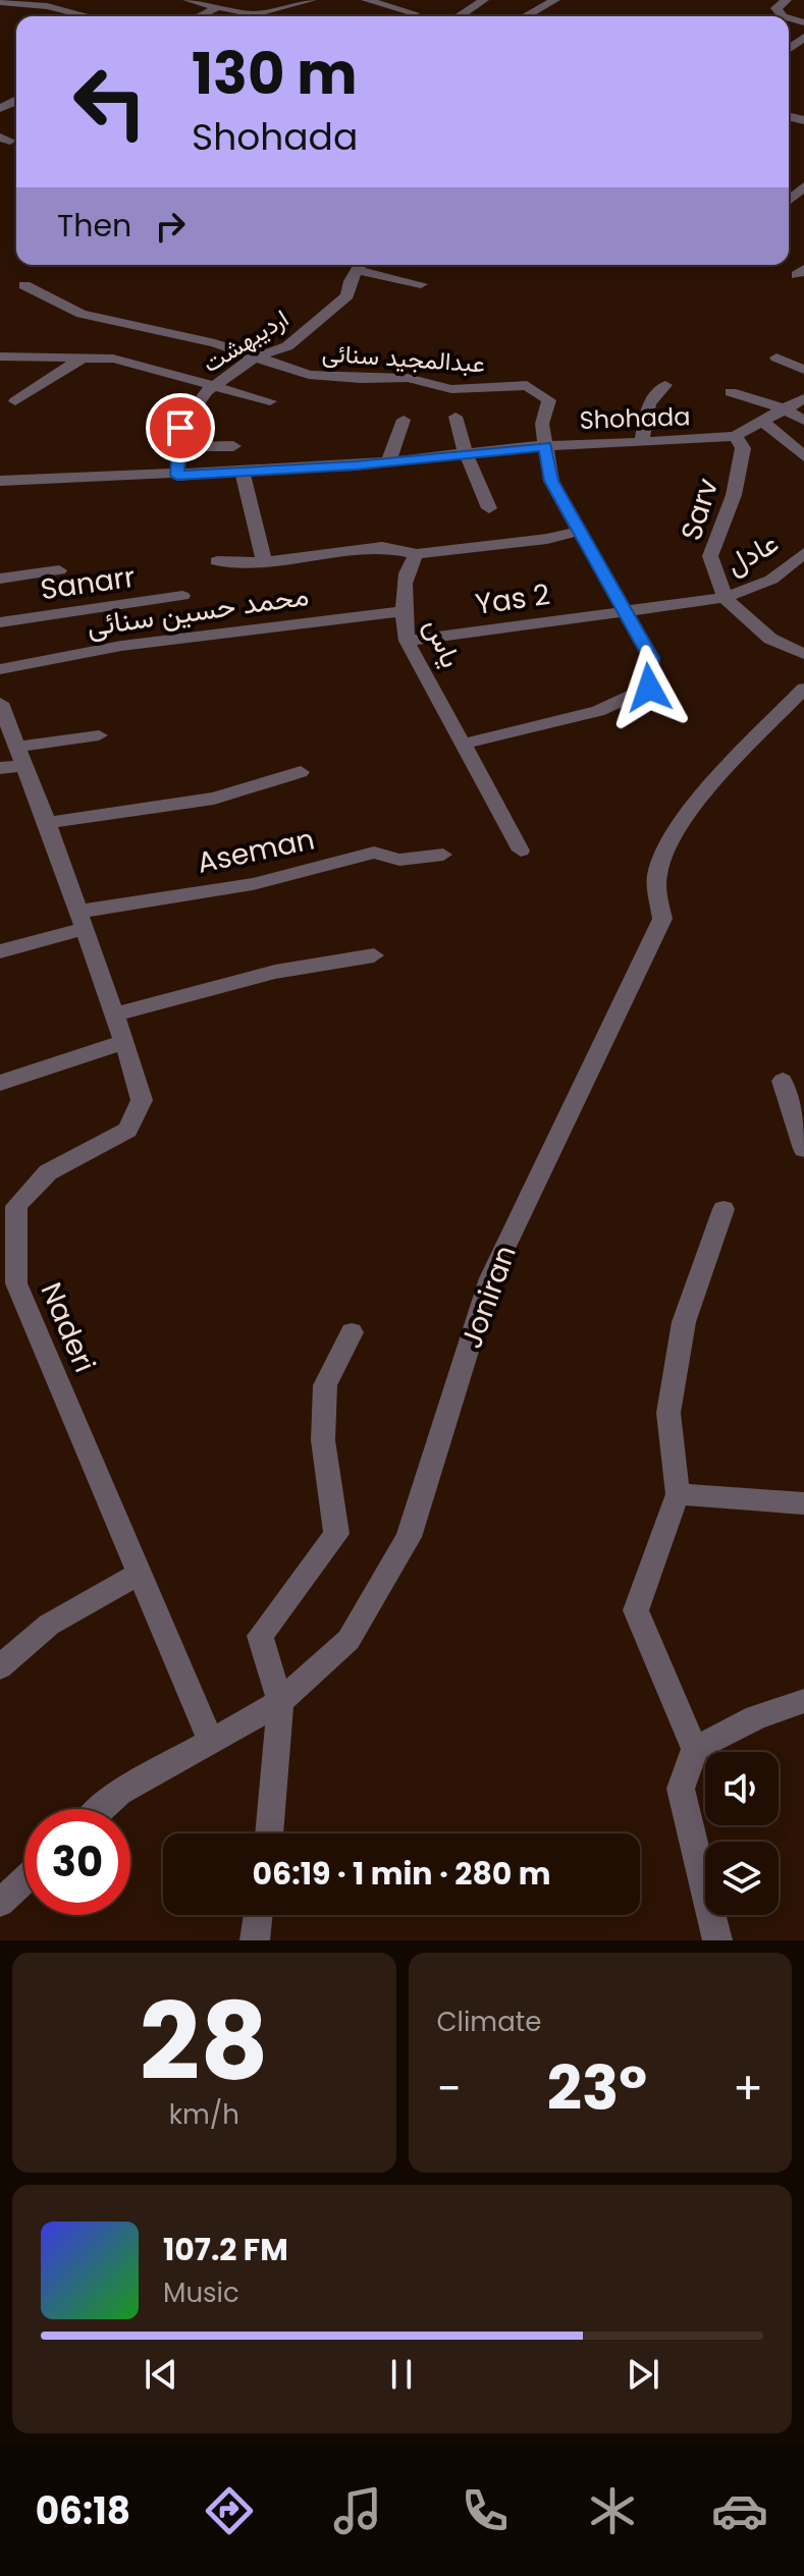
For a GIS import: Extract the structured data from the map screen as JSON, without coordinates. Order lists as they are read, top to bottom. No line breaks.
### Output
{"streets":{"street":["اردیبهشت","عبدالمجید سنائی","Shohada","Sarv","عادل","Sanarr","Yas 2","محمد حسین سنائی","یاس","Aseman","Joniran","Naderi"]},"crossings":[["اردیبهشت","عبدالمجید سنائی"],["اردیبهشت","Shohada"],["عبدالمجید سنائی","Shohada"],["Shohada","Sarv"],["Sarv","عادل"],["عادل","Yas 2"],["Yas 2","یاس"],["محمد حسین سنائی","یاس"],["Aseman","Naderi"],["Joniran","Naderi"]],"page":{"turn":["130 m","Shohada"],"then":"Then","limit":"30","trip":"06:19 · 1 min · 280 m","tile":[["28","km/h"],"Climate"],"heat":["−","23°","+"],"song":["107.2 FM","Music"],"tabs":"06:18"}}
